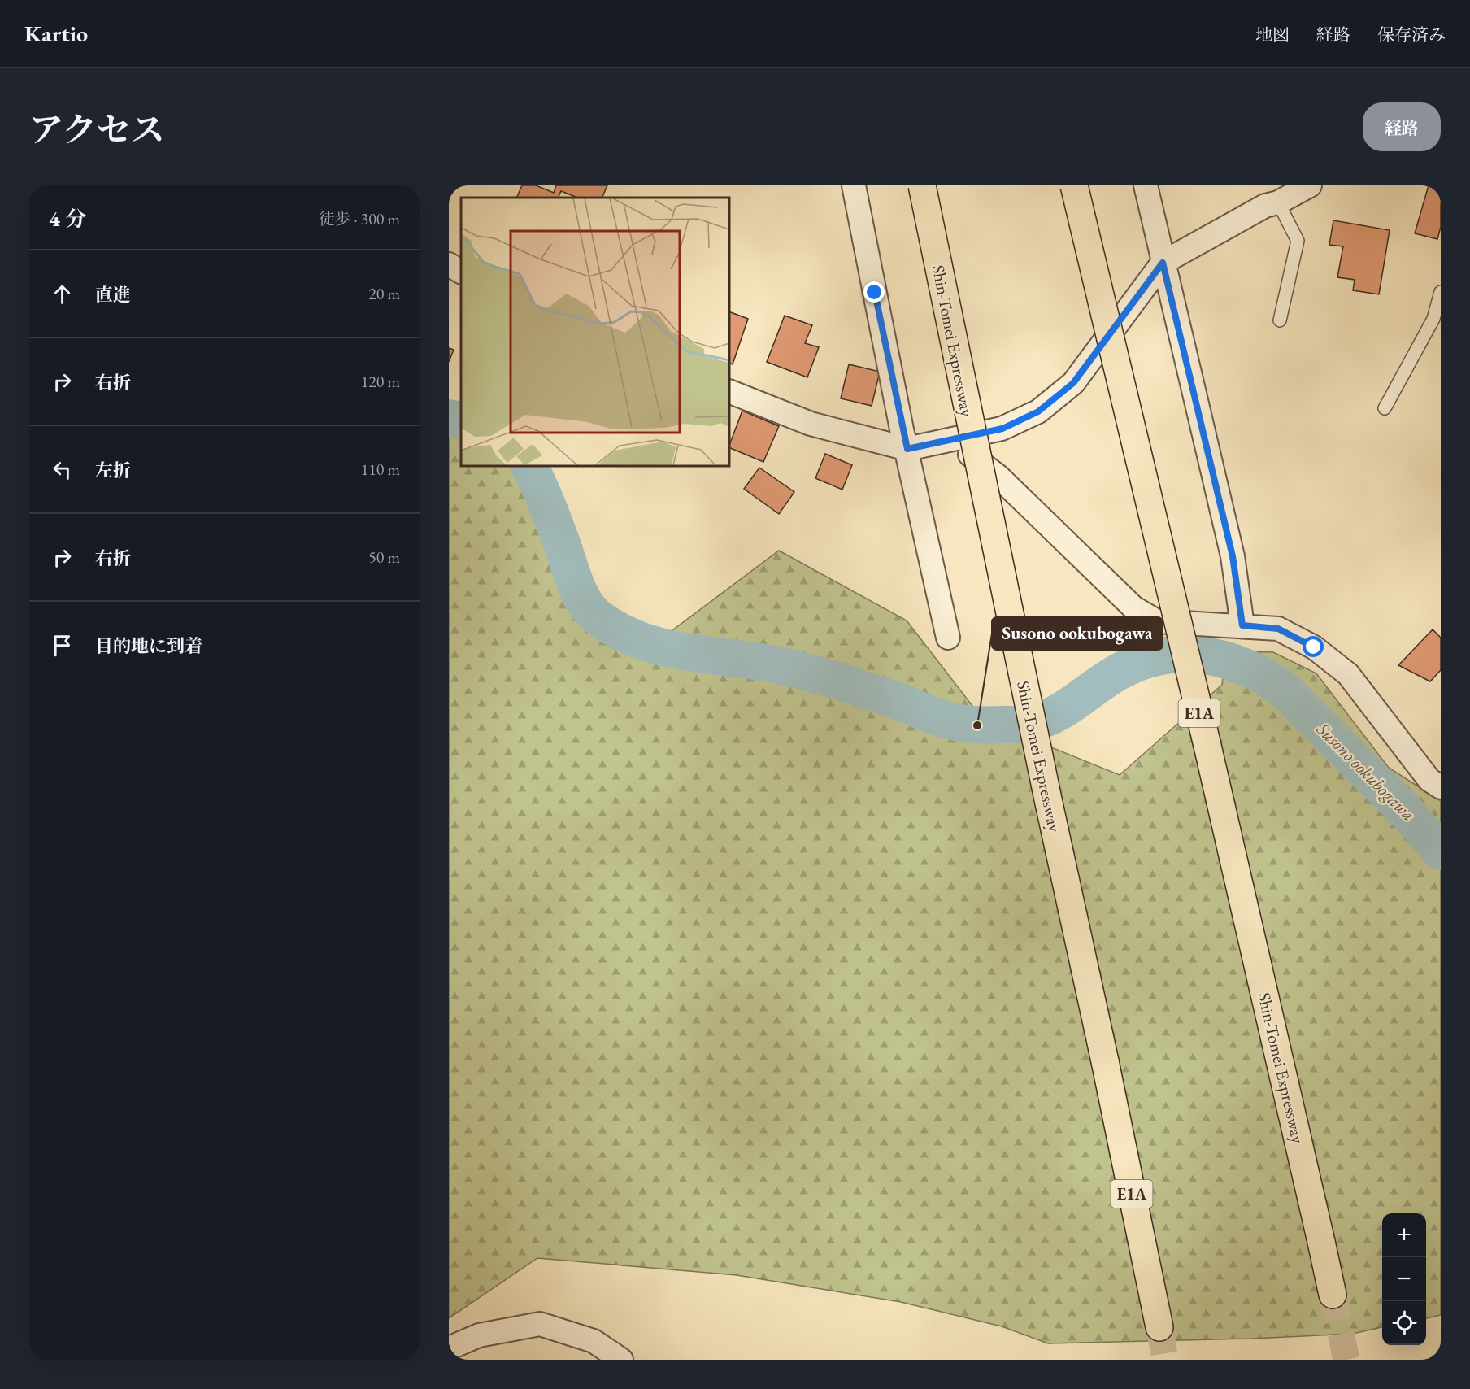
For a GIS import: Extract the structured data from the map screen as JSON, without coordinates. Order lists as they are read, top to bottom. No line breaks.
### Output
{"streets":{"highway":["Shin-Tomei Expressway","E1A"]},"water":["Susono ookubogawa"],"places":["Susono ookubogawa"],"page":{"header":"Kartio","nav":["地図","経路","保存済み"],"title":"アクセス","buttons":"経路","heading":["4 分","徒歩 · 300 m"],"list":[["直進","20 m"],["右折","120 m"],["左折","110 m"],["右折","50 m"],"目的地に到着"],"map_buttons":["+","−"]}}
